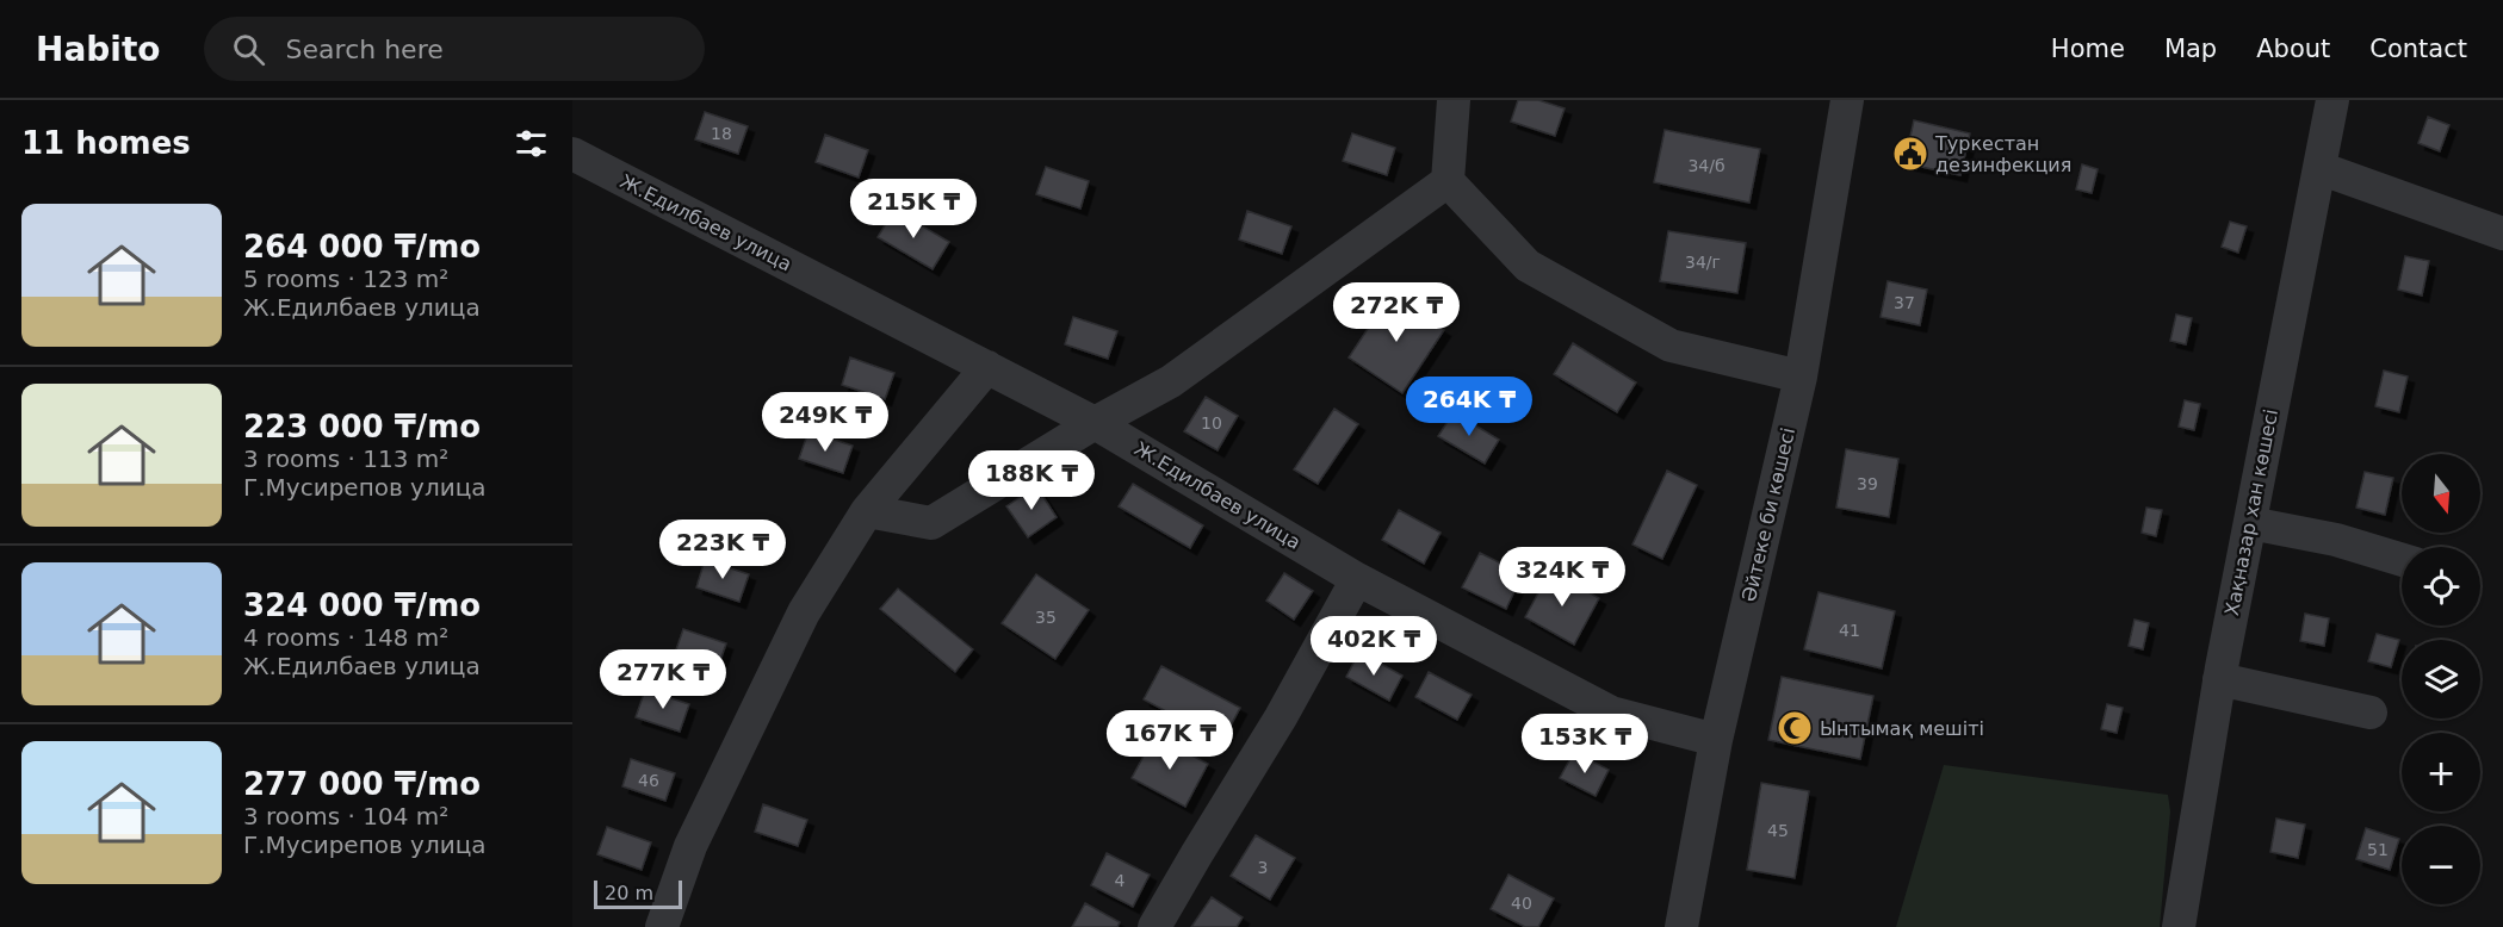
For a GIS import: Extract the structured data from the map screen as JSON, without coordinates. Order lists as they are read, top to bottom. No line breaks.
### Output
{"streets":{"street":["Ж.Едилбаев улица","Хақназар хан көшесі","Әйтеке би көшесі"]},"crossings":[["Ж.Едилбаев улица","Әйтеке би көшесі"]],"places":{"public building":["Туркестан дезинфекция"],"mosque":["Ынтымақ мешіті"]},"house_numbers":["18","34/б","34/г","37","10","39","35","41","46","45","51","3","4","40"],"scale_bar":"20 m","north":"bottom","page":{"header":"Habito","search":"Search here","nav":["Home","Map","About","Contact"],"heading":"11 homes","price":["215K ₸","272K ₸","264K ₸","249K ₸","188K ₸","223K ₸","324K ₸","402K ₸","277K ₸","167K ₸","153K ₸"],"list":[{"name":"264 000 ₸/mo","note":"5 rooms · 123 m² · Ж.Едилбаев улица"},{"name":"223 000 ₸/mo","note":"3 rooms · 113 m² · Г.Мусирепов улица"},{"name":"324 000 ₸/mo","note":"4 rooms · 148 m² · Ж.Едилбаев улица"},{"name":"277 000 ₸/mo","note":"3 rooms · 104 m² · Г.Мусирепов улица"}],"map_buttons":["+","−"],"scale":"20 m"}}
